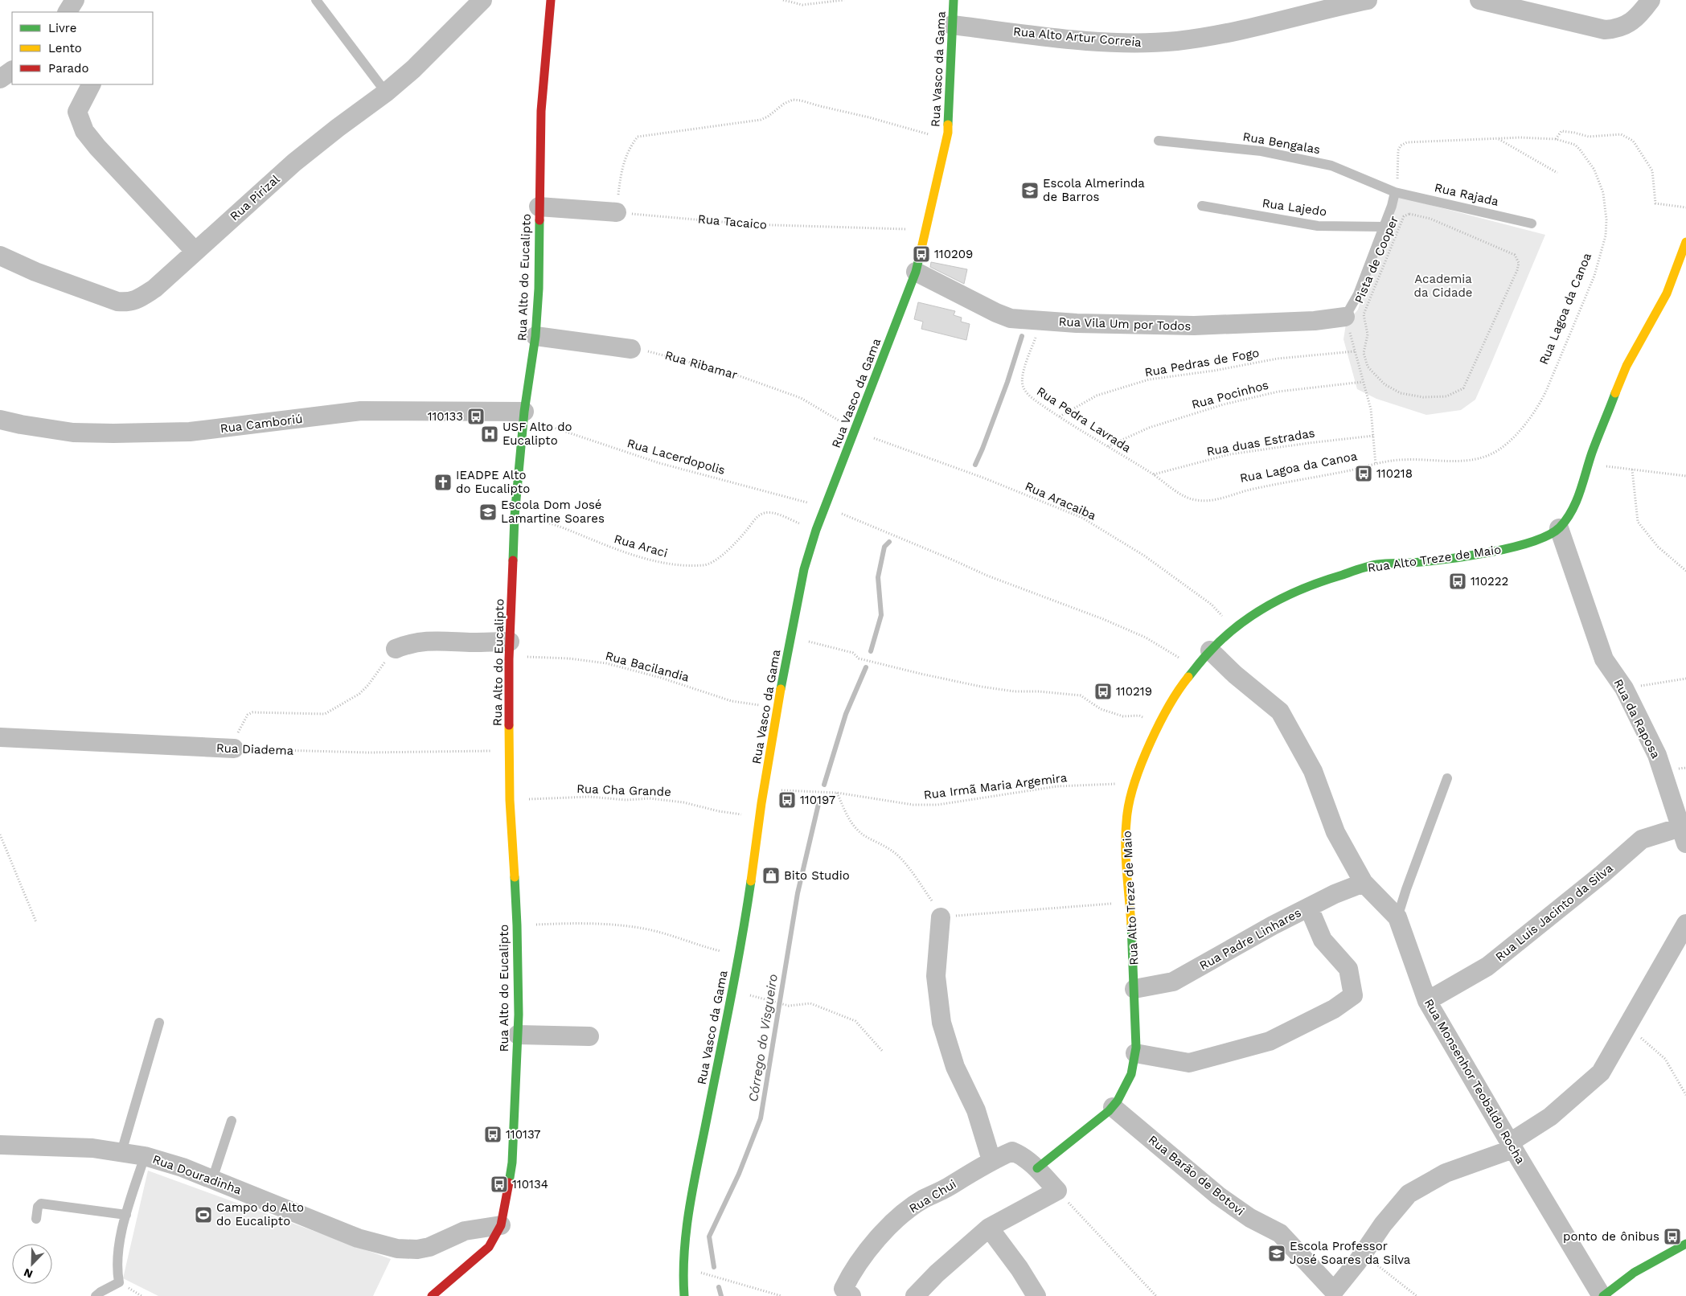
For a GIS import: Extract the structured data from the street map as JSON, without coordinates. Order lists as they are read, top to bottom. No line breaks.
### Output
{"streets":{"street":["Rua Alto Artur Correia","Rua Vasco da Gama","Rua Pirizal","Rua Alto do Eucalipto","Rua Vila Um por Todos","Rua Camboriú","Rua Alto Treze de Maio","Rua da Raposa","Rua Diadema","Rua Luís Jacinto da Silva","Rua Padre Linhares","Rua Monsenhor Teobaldo Rocha","Rua Douradinha","Rua Barão de Botovi","Rua Chui"],"lane":["Rua Bengalas","Rua Rajada","Rua Lajedo"],"path":["Rua Tacaico","Pista de Cooper","Rua Lagoa da Canoa","Rua Pedras de Fogo","Rua Ribamar","Rua Pocinhos","Rua Pedra Lavrada","Rua duas Estradas","Rua Lacerdopolis","Rua Aracaiba","Rua Araci","Rua Bacilandia","Rua Irmã Maria Argemira","Rua Cha Grande"]},"crossings":[["Rua Alto Artur Correia","Rua Vasco da Gama"],["Rua Vasco da Gama","Rua Tacaico"],["Rua Vasco da Gama","Rua Vila Um por Todos"],["Rua Vasco da Gama","Rua Ribamar"],["Rua Vasco da Gama","Rua Lacerdopolis"],["Rua Vasco da Gama","Rua Aracaiba"],["Rua Vasco da Gama","Rua Araci"],["Rua Vasco da Gama","Rua Bacilandia"],["Rua Vasco da Gama","Rua Irmã Maria Argemira"],["Rua Vasco da Gama","Rua Cha Grande"],["Rua Bengalas","Rua Rajada"],["Rua Bengalas","Rua Lagoa da Canoa"],["Rua Rajada","Rua Lagoa da Canoa"],["Rua Alto do Eucalipto","Rua Camboriú"],["Rua Alto do Eucalipto","Rua Lacerdopolis"],["Rua Alto do Eucalipto","Rua Araci"],["Rua Alto do Eucalipto","Rua Bacilandia"],["Rua Alto do Eucalipto","Rua Diadema"],["Rua Alto do Eucalipto","Rua Cha Grande"],["Rua Alto do Eucalipto","Rua Douradinha"],["Rua Lagoa da Canoa","Rua Pedra Lavrada"],["Rua Vila Um por Todos","Rua Pedra Lavrada"],["Rua Pedras de Fogo","Rua Pedra Lavrada"],["Rua Ribamar","Rua Aracaiba"],["Rua Pocinhos","Rua Pedra Lavrada"],["Rua Pedra Lavrada","Rua duas Estradas"],["Rua Camboriú","Rua Lacerdopolis"],["Rua Lacerdopolis","Rua Alto Treze de Maio"],["Rua Aracaiba","Rua Alto Treze de Maio"],["Rua Alto Treze de Maio","Rua da Raposa"],["Rua Alto Treze de Maio","Rua Irmã Maria Argemira"],["Rua Alto Treze de Maio","Rua Padre Linhares"],["Rua Alto Treze de Maio","Rua Monsenhor Teobaldo Rocha"],["Rua Alto Treze de Maio","Rua Barão de Botovi"],["Rua Alto Treze de Maio","Rua Chui"],["Rua da Raposa","Rua Luís Jacinto da Silva"],["Rua Luís Jacinto da Silva","Rua Monsenhor Teobaldo Rocha"],["Rua Padre Linhares","Rua Monsenhor Teobaldo Rocha"]],"water":["Córrego do Visgueiro"],"parks":["Academia da Cidade"],"places":{"school or university":["Escola Almerinda de Barros","Escola Dom José Lamartine Soares","Escola Professor José Soares da Silva"],"bus stop":["110209","110133","110218","110222","110219","110197","110137","110134","ponto de ônibus"],"hospital":["USF Alto do Eucalipto"],"church":["IEADPE Alto do Eucalipto"],"shop":["Bito Studio"],"sports":["Campo do Alto do Eucalipto"]},"legend":["Livre","Lento","Parado"],"north":"bottom left"}
